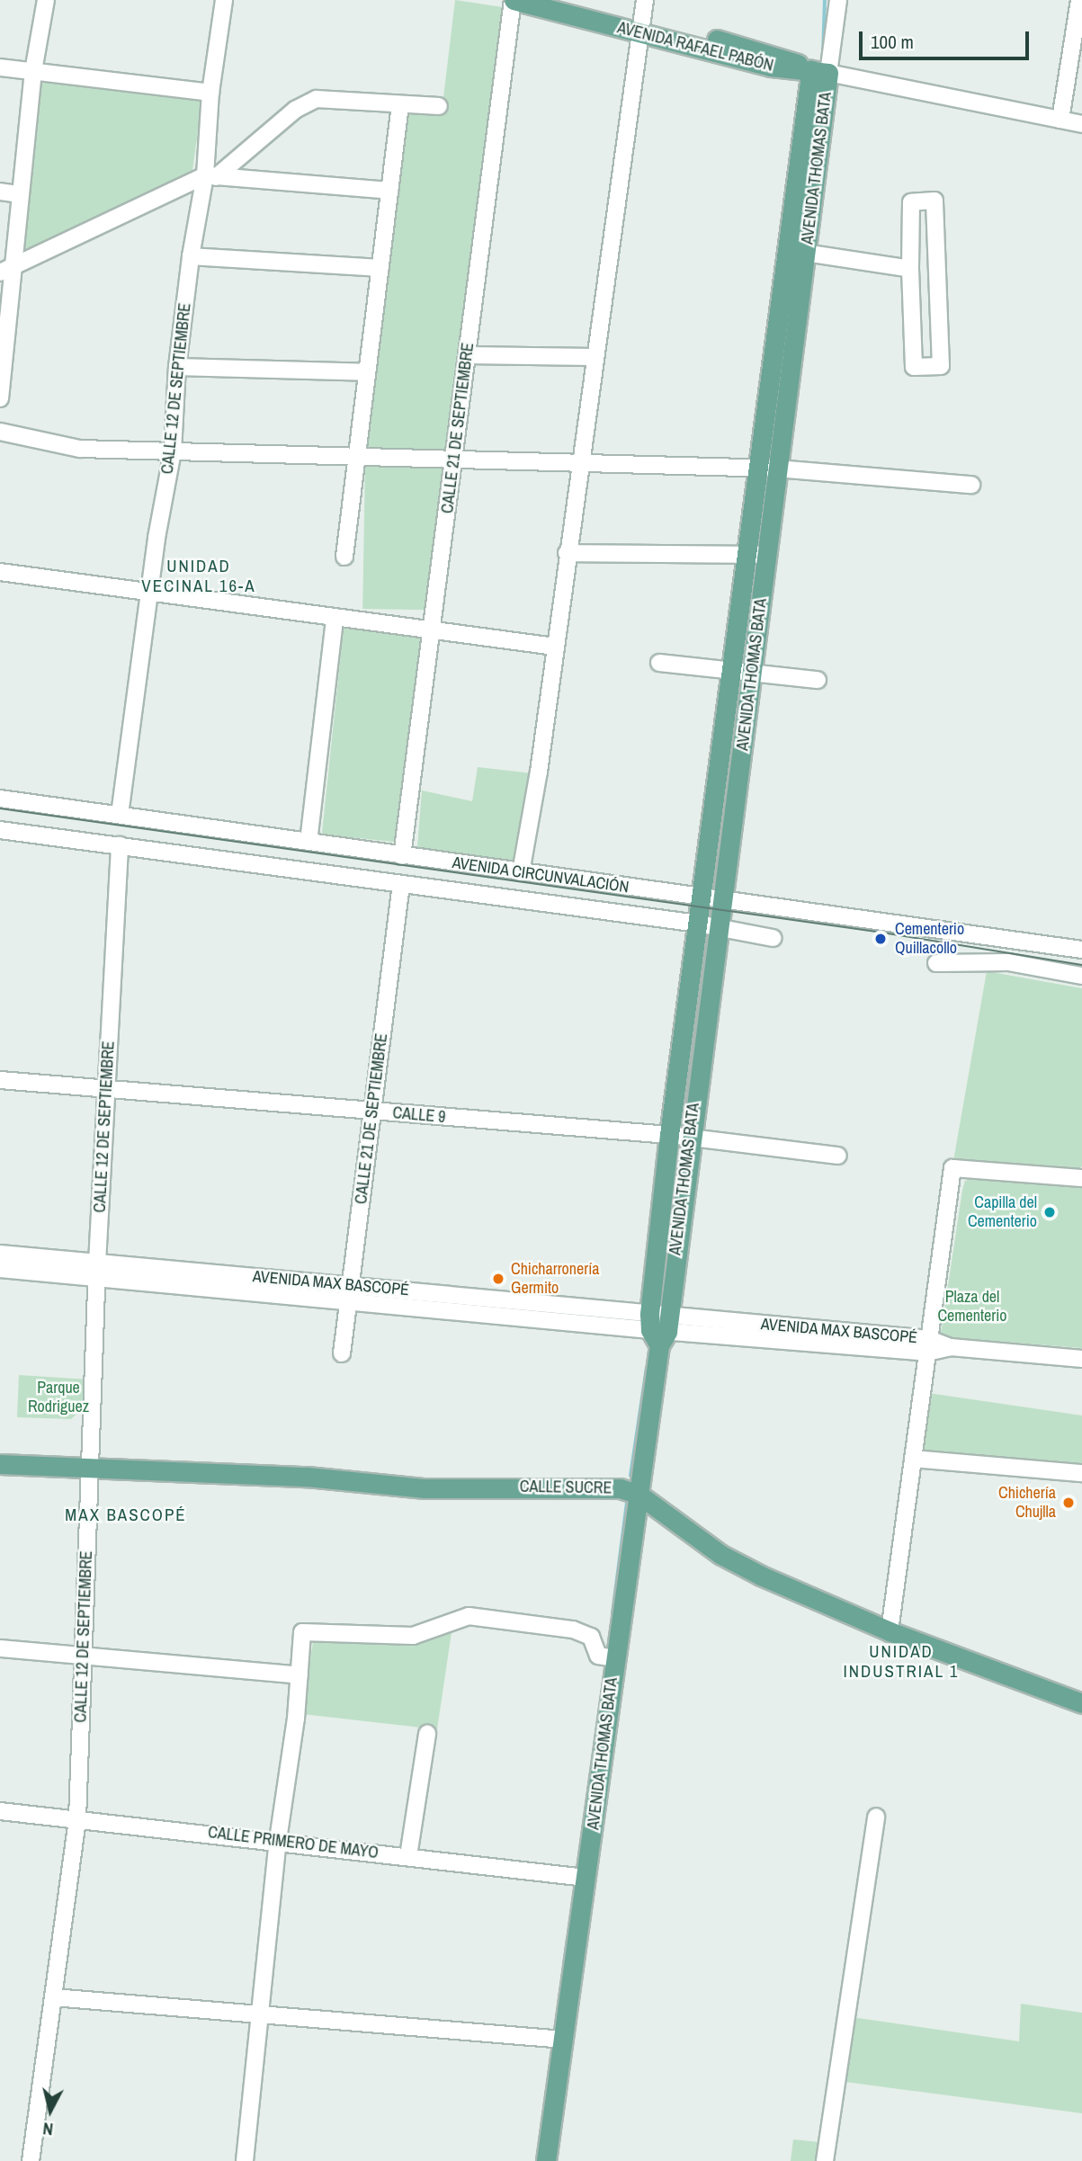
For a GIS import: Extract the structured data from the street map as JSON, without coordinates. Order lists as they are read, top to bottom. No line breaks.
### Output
{"streets":{"main road":["AVENIDA RAFAEL PABÓN","AVENIDA THOMAS BATA","CALLE SUCRE"],"street":["CALLE 12 DE SEPTIEMBRE","CALLE 21 DE SEPTIEMBRE","AVENIDA CIRCUNVALACIÓN","CALLE 9","AVENIDA MAX BASCOPÉ","CALLE PRIMERO DE MAYO"]},"crossings":[["AVENIDA RAFAEL PABÓN","AVENIDA THOMAS BATA"],["AVENIDA RAFAEL PABÓN","CALLE 21 DE SEPTIEMBRE"],["AVENIDA THOMAS BATA","AVENIDA CIRCUNVALACIÓN"],["AVENIDA THOMAS BATA","CALLE 9"],["AVENIDA THOMAS BATA","AVENIDA MAX BASCOPÉ"],["AVENIDA THOMAS BATA","CALLE SUCRE"],["AVENIDA THOMAS BATA","CALLE PRIMERO DE MAYO"],["CALLE 12 DE SEPTIEMBRE","AVENIDA CIRCUNVALACIÓN"],["CALLE 12 DE SEPTIEMBRE","CALLE 9"],["CALLE 12 DE SEPTIEMBRE","AVENIDA MAX BASCOPÉ"],["CALLE 12 DE SEPTIEMBRE","CALLE SUCRE"],["CALLE 12 DE SEPTIEMBRE","CALLE PRIMERO DE MAYO"],["CALLE 21 DE SEPTIEMBRE","AVENIDA CIRCUNVALACIÓN"],["CALLE 21 DE SEPTIEMBRE","CALLE 9"],["CALLE 21 DE SEPTIEMBRE","AVENIDA MAX BASCOPÉ"]],"districts":["UNIDAD VECINAL 16-A","MAX BASCOPÉ","UNIDAD INDUSTRIAL 1"],"parks":["Plaza del Cementerio","Parque Rodriguez"],"places":["Cementerio Quillacollo","Capilla del Cementerio","Chicharronería Germito","Chichería Chujlla"],"scale_bar":"100 m","north":"bottom"}
